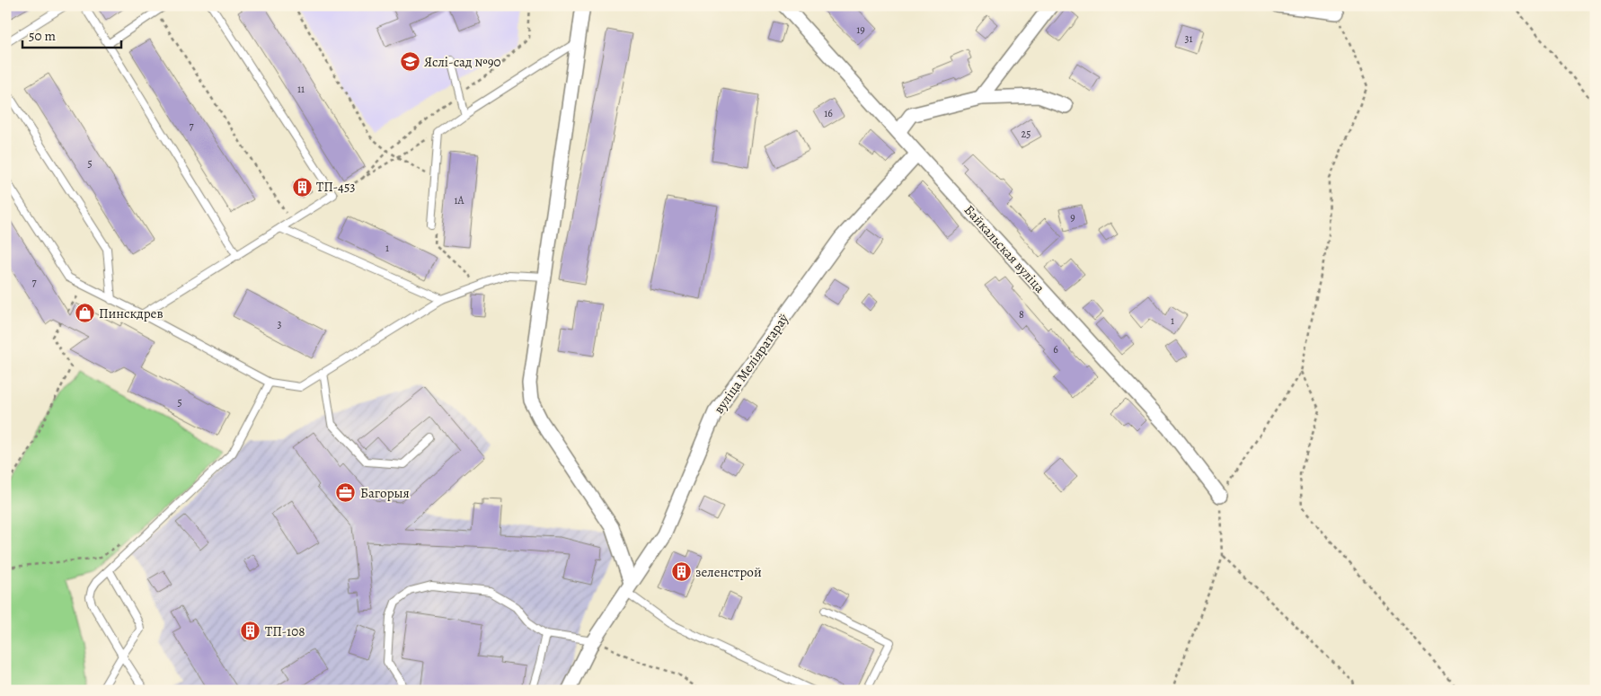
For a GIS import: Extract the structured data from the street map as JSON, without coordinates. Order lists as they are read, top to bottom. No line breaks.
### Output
{"streets":{"street":["Байкальская вуліца","вуліца Меліяратараў"]},"crossings":[["Байкальская вуліца","вуліца Меліяратараў"]],"places":{"school or university":["Яслі-сад №90"],"building":["ТП-453","зеленстрой","ТП-108"],"shop":["Пинскдрев"],"office":["Багорыя"]},"house_numbers":["19","31","11","16","7","25","5","1А","9","1","7","8","1","3","6","5"],"scale_bar":"50 m"}
